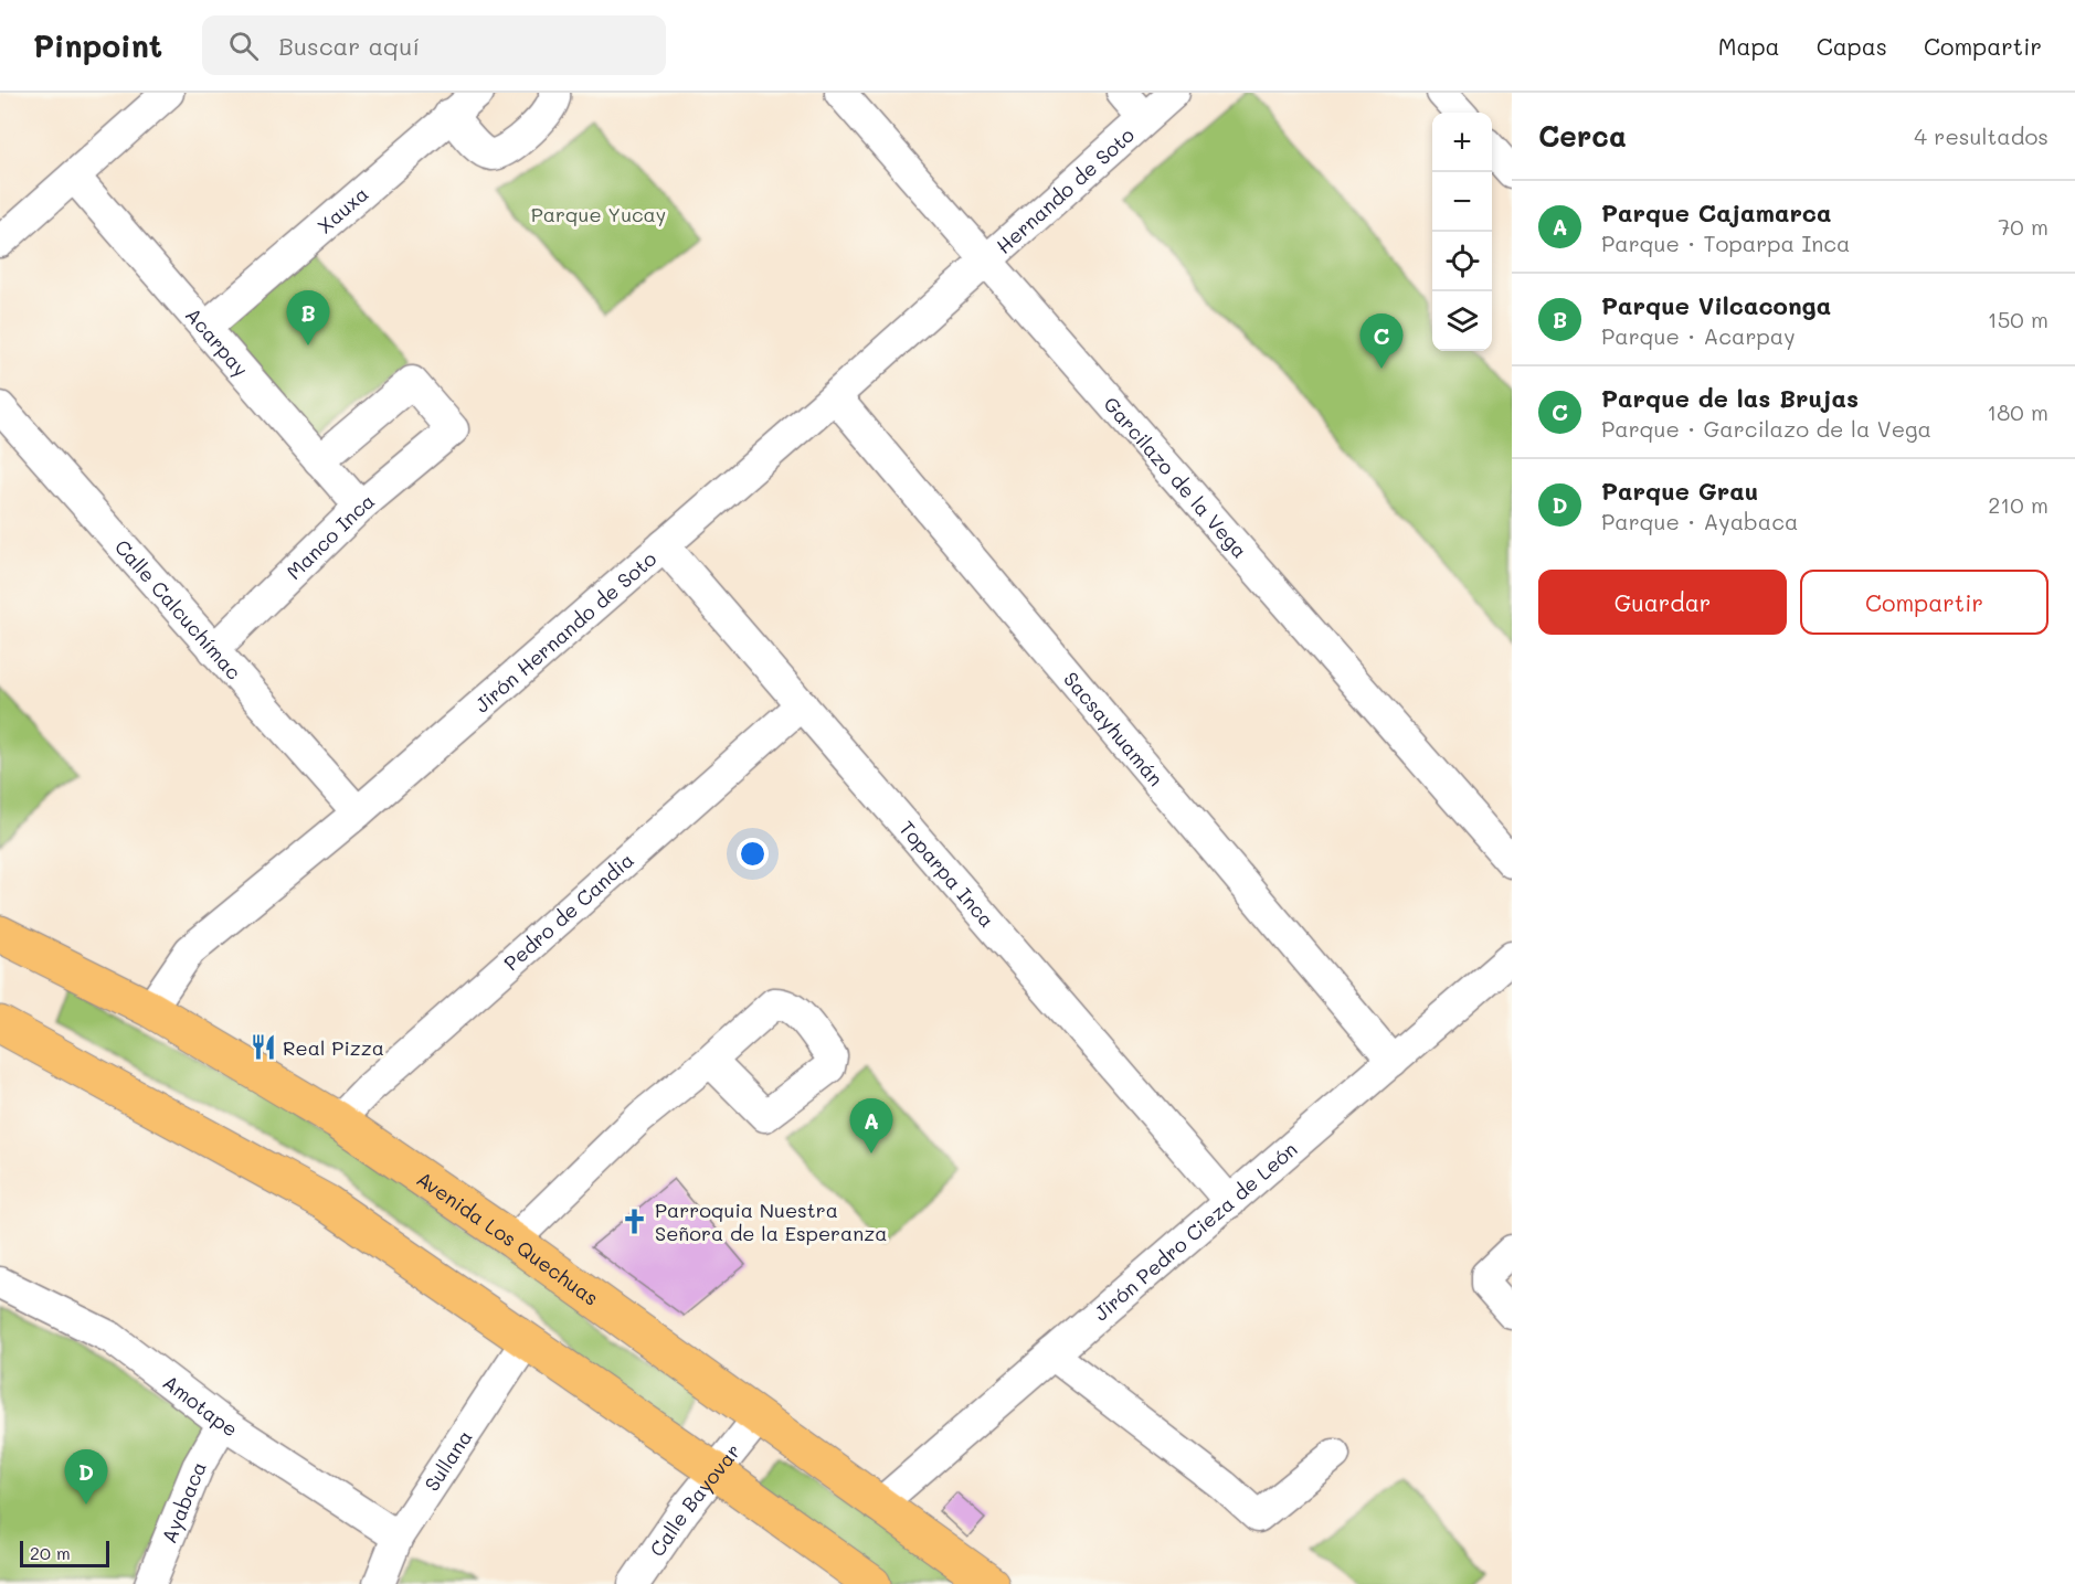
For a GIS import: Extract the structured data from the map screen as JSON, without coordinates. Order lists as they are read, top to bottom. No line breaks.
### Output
{"streets":{"main road":["Avenida Los Quechuas"],"street":["Hernando de Soto","Xauxa","Acarpay","Garcilazo de la Vega","Manco Inca","Calle Calcuchímac","Jirón Hernando de Soto","Sacsayhuamán","Toparpa Inca","Pedro de Candia","Jirón Pedro Cieza de León","Amotape","Sullana","Calle Bayovar","Ayabaca"]},"crossings":[["Hernando de Soto","Garcilazo de la Vega"],["Hernando de Soto","Jirón Hernando de Soto"],["Xauxa","Acarpay"],["Acarpay","Manco Inca"],["Garcilazo de la Vega","Jirón Hernando de Soto"],["Manco Inca","Calle Calcuchímac"],["Calle Calcuchímac","Jirón Hernando de Soto"],["Jirón Hernando de Soto","Sacsayhuamán"],["Jirón Hernando de Soto","Toparpa Inca"],["Jirón Hernando de Soto","Avenida Los Quechuas"],["Sacsayhuamán","Jirón Pedro Cieza de León"],["Toparpa Inca","Pedro de Candia"],["Toparpa Inca","Jirón Pedro Cieza de León"],["Pedro de Candia","Avenida Los Quechuas"],["Jirón Pedro Cieza de León","Avenida Los Quechuas"],["Avenida Los Quechuas","Calle Bayovar"],["Amotape","Sullana"],["Amotape","Ayabaca"]],"parks":["Parque Yucay"],"places":{"restaurant":["Real Pizza"],"church":["Parroquia Nuestra Señora de la Esperanza"]},"scale_bar":"20 m","page":{"header":"Pinpoint","search":"Buscar aquí","nav":["Mapa","Capas","Compartir"],"heading":["Cerca","4 resultados"],"map_buttons":["+","−"],"list":[{"mark":"A","name":"Parque Cajamarca","note":"Parque · Toparpa Inca","value":"70 m"},{"mark":"B","name":"Parque Vilcaconga","note":"Parque · Acarpay","value":"150 m"},{"mark":"C","name":"Parque de las Brujas","note":"Parque · Garcilazo de la Vega","value":"180 m"},{"mark":"D","name":"Parque Grau","note":"Parque · Ayabaca","value":"210 m"}],"pins":["B","C","A","D"],"buttons":["Guardar","Compartir"],"scale":"20 m"}}
